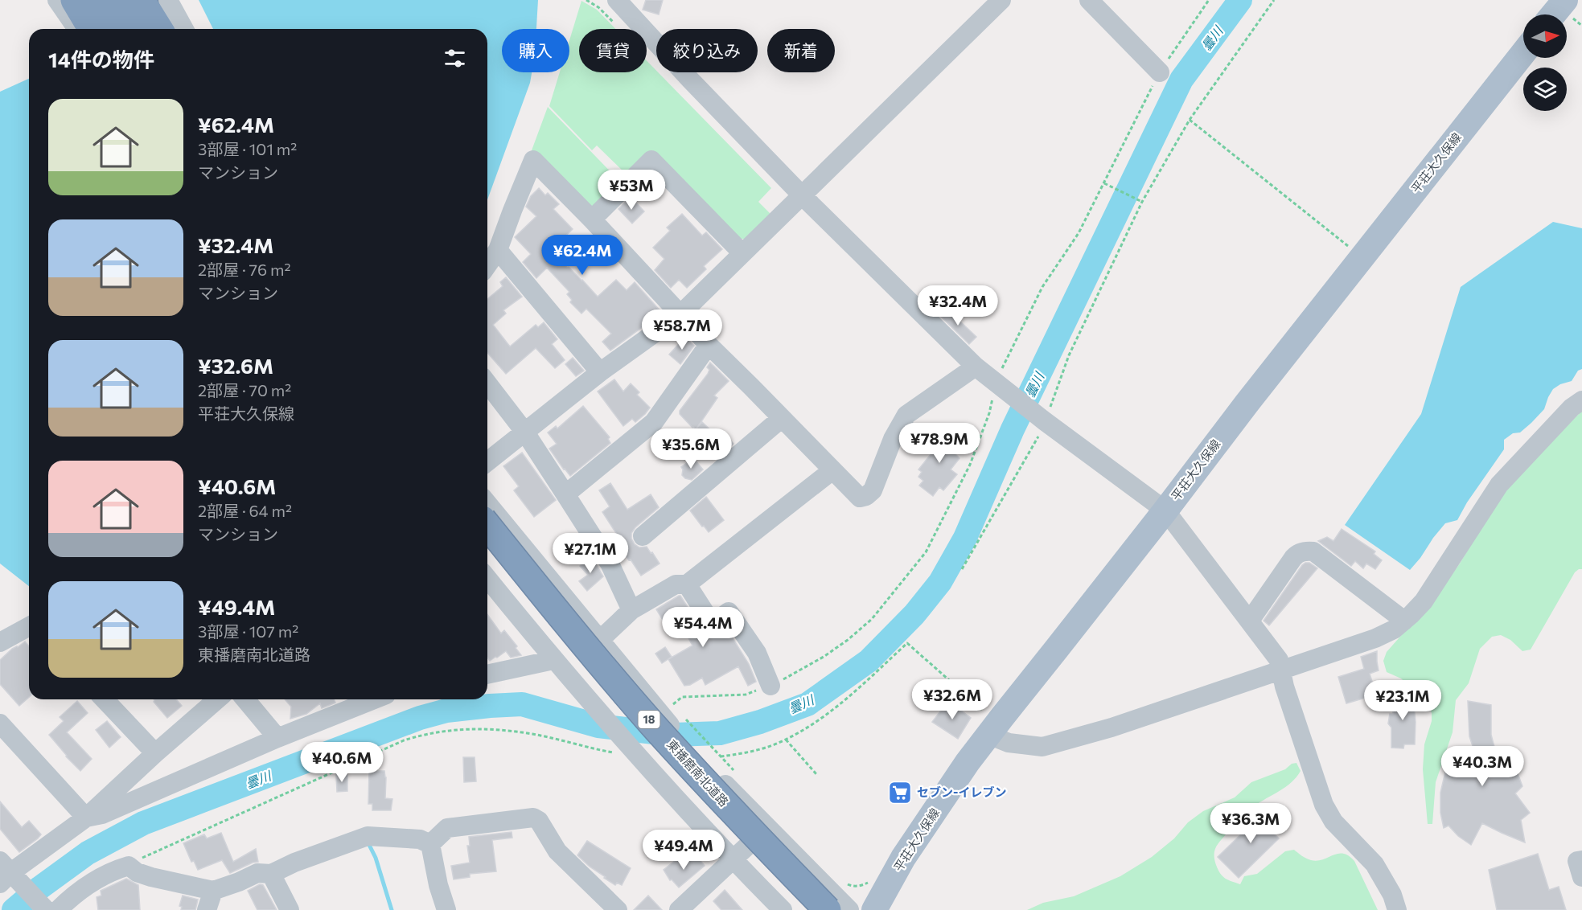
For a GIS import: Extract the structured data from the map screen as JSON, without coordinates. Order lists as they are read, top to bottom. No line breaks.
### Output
{"streets":{"highway":["18","東播磨南北道路"],"main road":["平荘大久保線"]},"water":["曇川"],"places":{"supermarket":["セブン-イレブン"]},"north":"right","page":{"chip":["購入","賃貸","絞り込み","新着"],"heading":"14件の物件","list":[{"name":"¥62.4M","note":"3部屋 · 101 m² · マンション"},{"name":"¥32.4M","note":"2部屋 · 76 m² · マンション"},{"name":"¥32.6M","note":"2部屋 · 70 m² · 平荘大久保線"},{"name":"¥40.6M","note":"2部屋 · 64 m² · マンション"},{"name":"¥49.4M","note":"3部屋 · 107 m² · 東播磨南北道路"}],"price":["¥53M","¥62.4M","¥32.4M","¥58.7M","¥78.9M","¥35.6M","¥27.1M","¥54.4M","¥32.6M","¥23.1M","¥40.6M","¥40.3M","¥36.3M","¥49.4M"]}}
